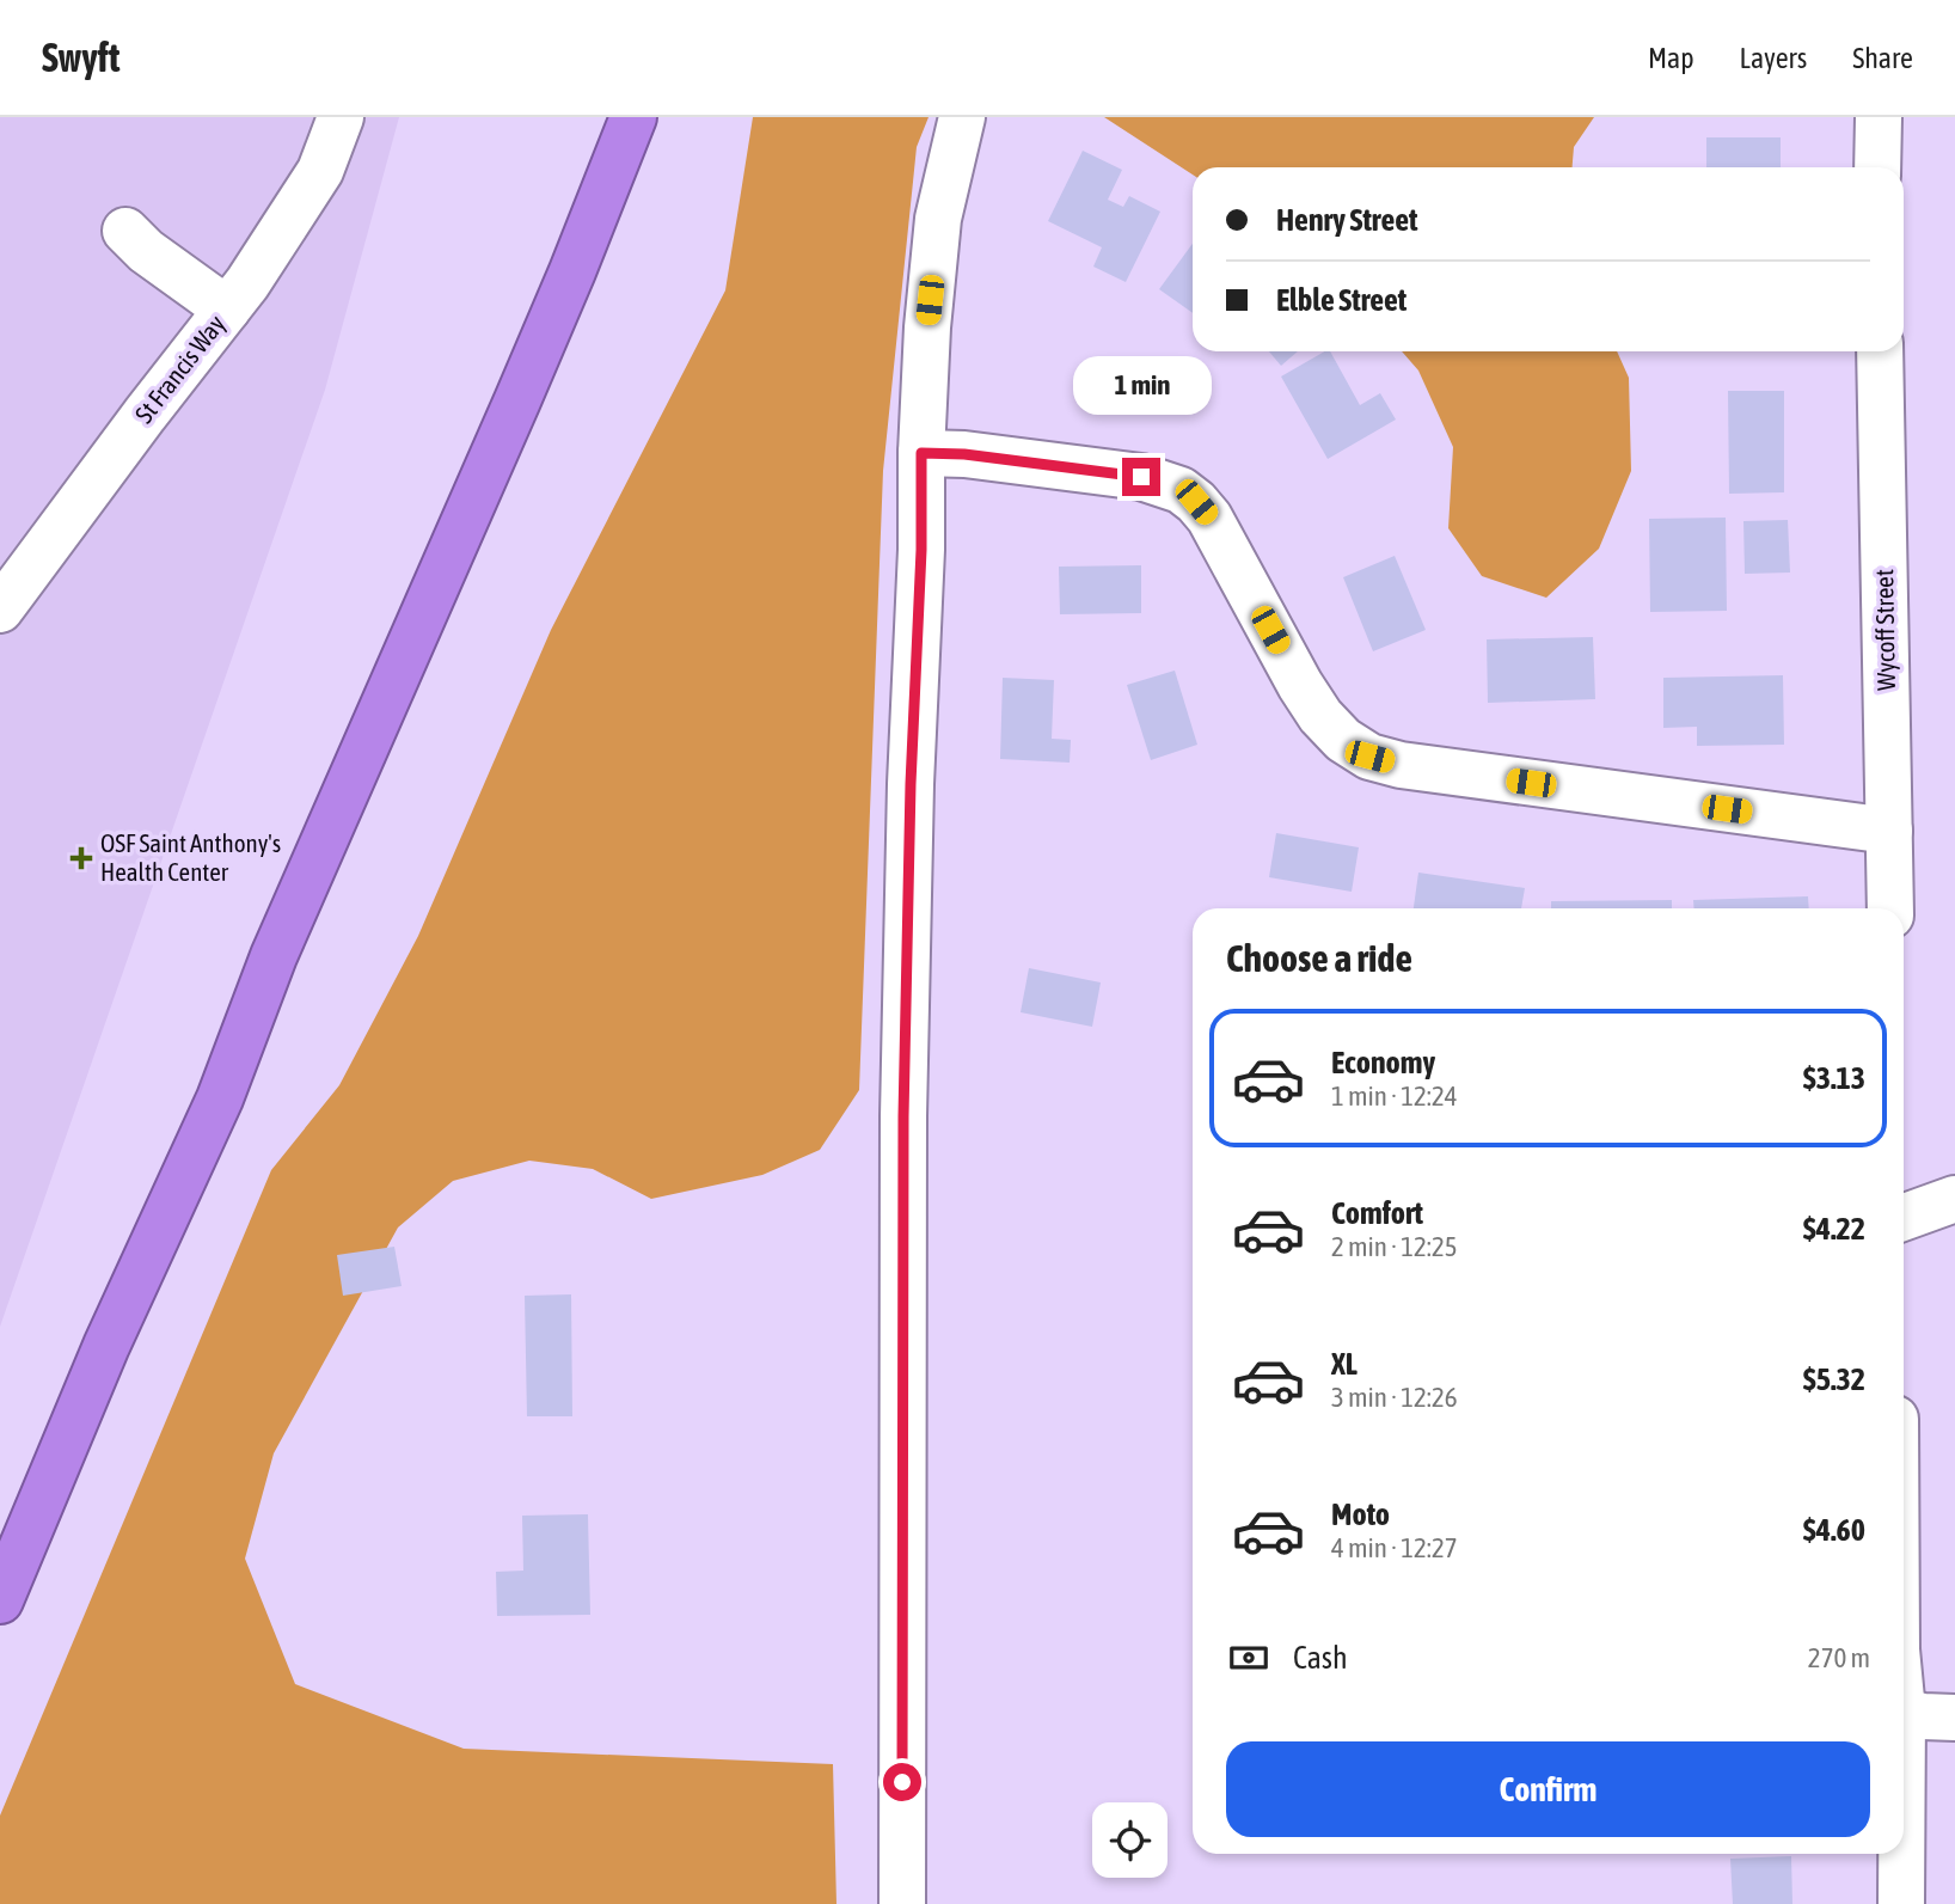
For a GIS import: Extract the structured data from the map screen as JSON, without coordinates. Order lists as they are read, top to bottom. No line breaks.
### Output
{"streets":{"street":["St Francis Way","Wycoff Street"]},"places":{"health":["OSF Saint Anthony's Health Center"]},"page":{"header":"Swyft","nav":["Map","Layers","Share"],"banner":["Henry Street","Elble Street"],"bubble":"1 min","heading":"Choose a ride","list":[{"name":"Economy","note":"1 min · 12:24","value":"$3.13"},{"name":"Comfort","note":"2 min · 12:25","value":"$4.22"},{"name":"XL","note":"3 min · 12:26","value":"$5.32"},{"name":"Moto","note":"4 min · 12:27","value":"$4.60"}],"pay":["Cash","270 m"],"buttons":"Confirm"}}
